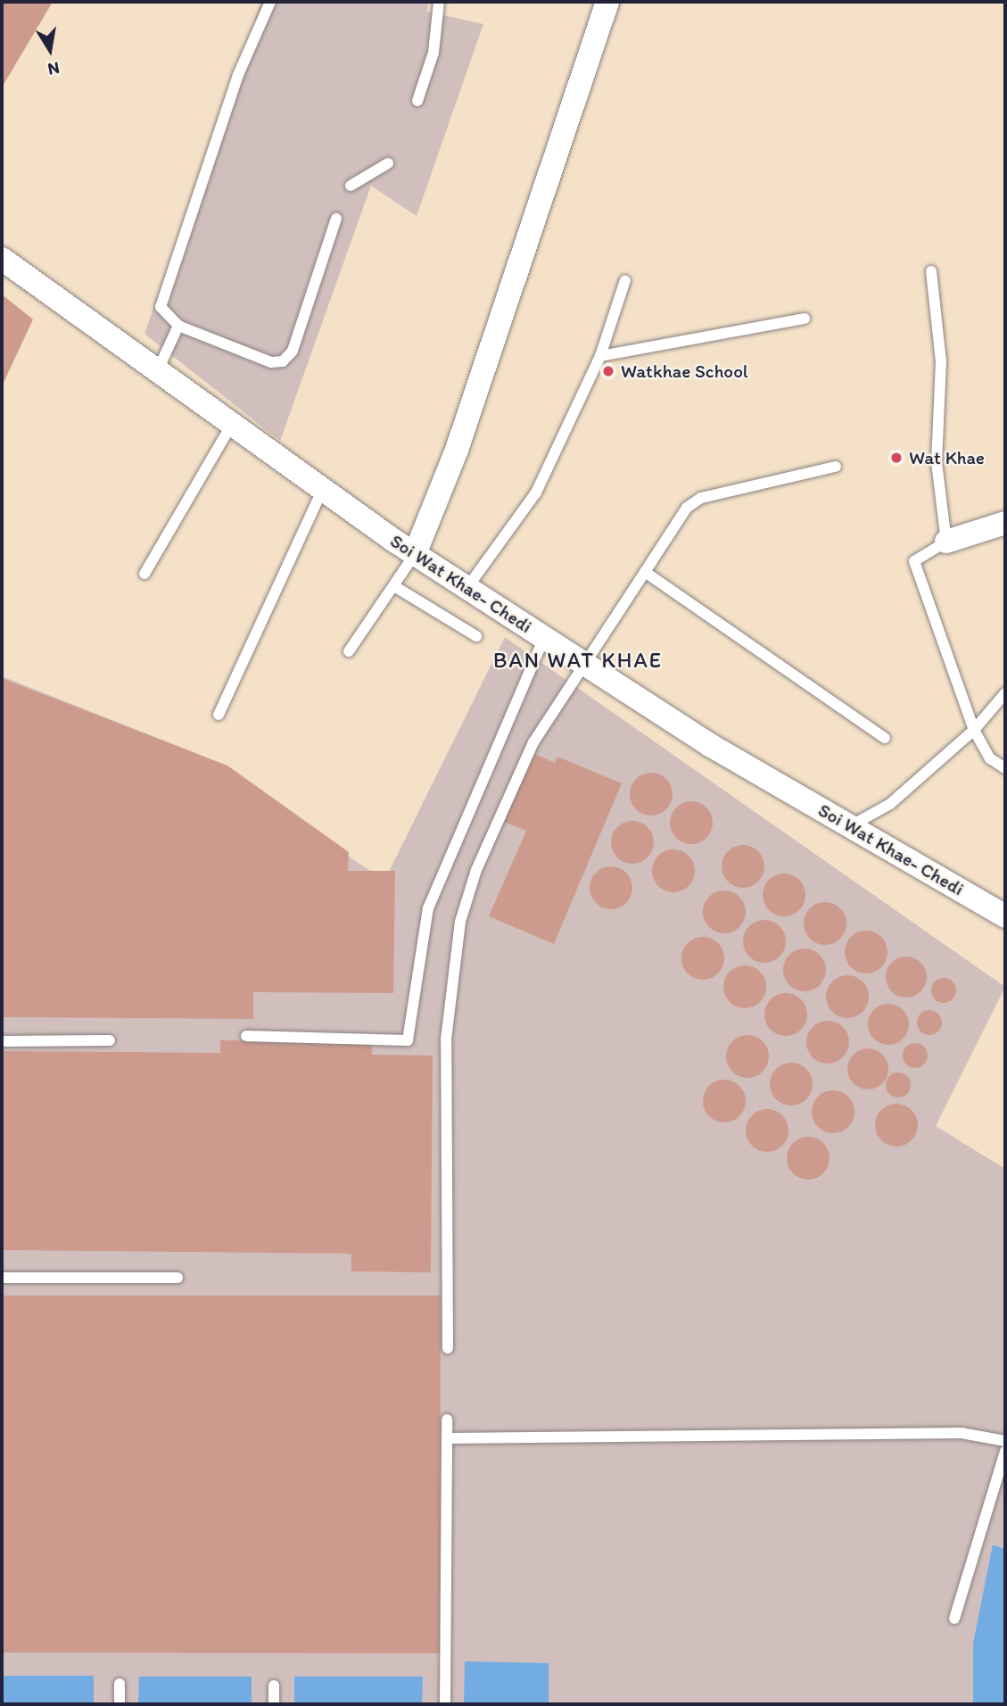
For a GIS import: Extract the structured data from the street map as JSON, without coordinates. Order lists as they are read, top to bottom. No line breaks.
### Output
{"streets":{"street":["Soi Wat Khae- Chedi"]},"districts":["BAN WAT KHAE"],"places":["Watkhae School","Wat Khae"],"north":"bottom"}
